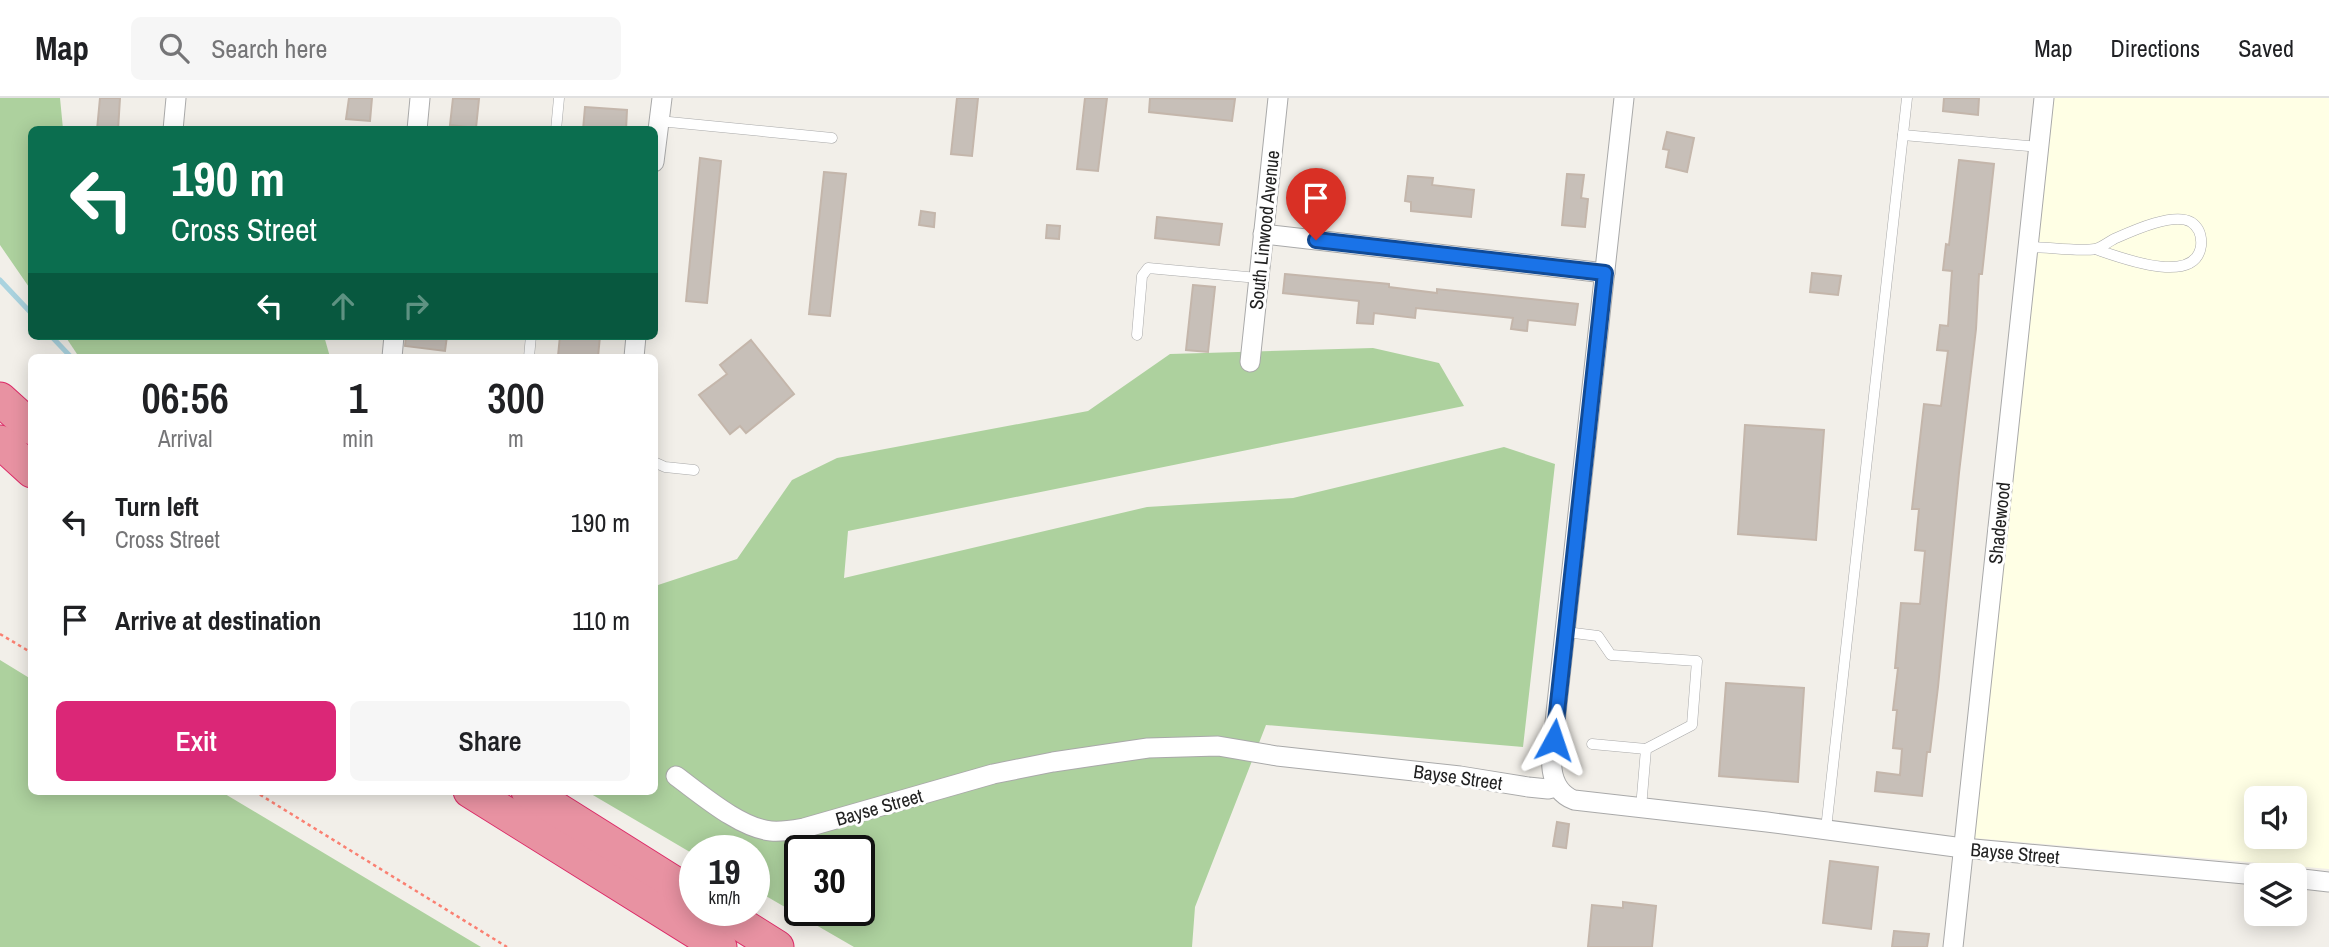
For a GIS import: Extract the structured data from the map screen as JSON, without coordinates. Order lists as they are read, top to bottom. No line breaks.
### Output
{"streets":{"street":["South Linwood Avenue","Shadewood","Bayse Street"]},"crossings":[["Shadewood","Bayse Street"]],"page":{"header":"Map","search":"Search here","nav":["Map","Directions","Saved"],"turn":["190 m","Cross Street"],"eta":["06:56","Arrival","1","min","300","m"],"list":[{"name":"Turn left","note":"Cross Street","value":"190 m"},{"name":"Arrive at destination","value":"110 m"}],"buttons":["Exit","Share"],"speed":"19 km/h","limit":"30"}}
